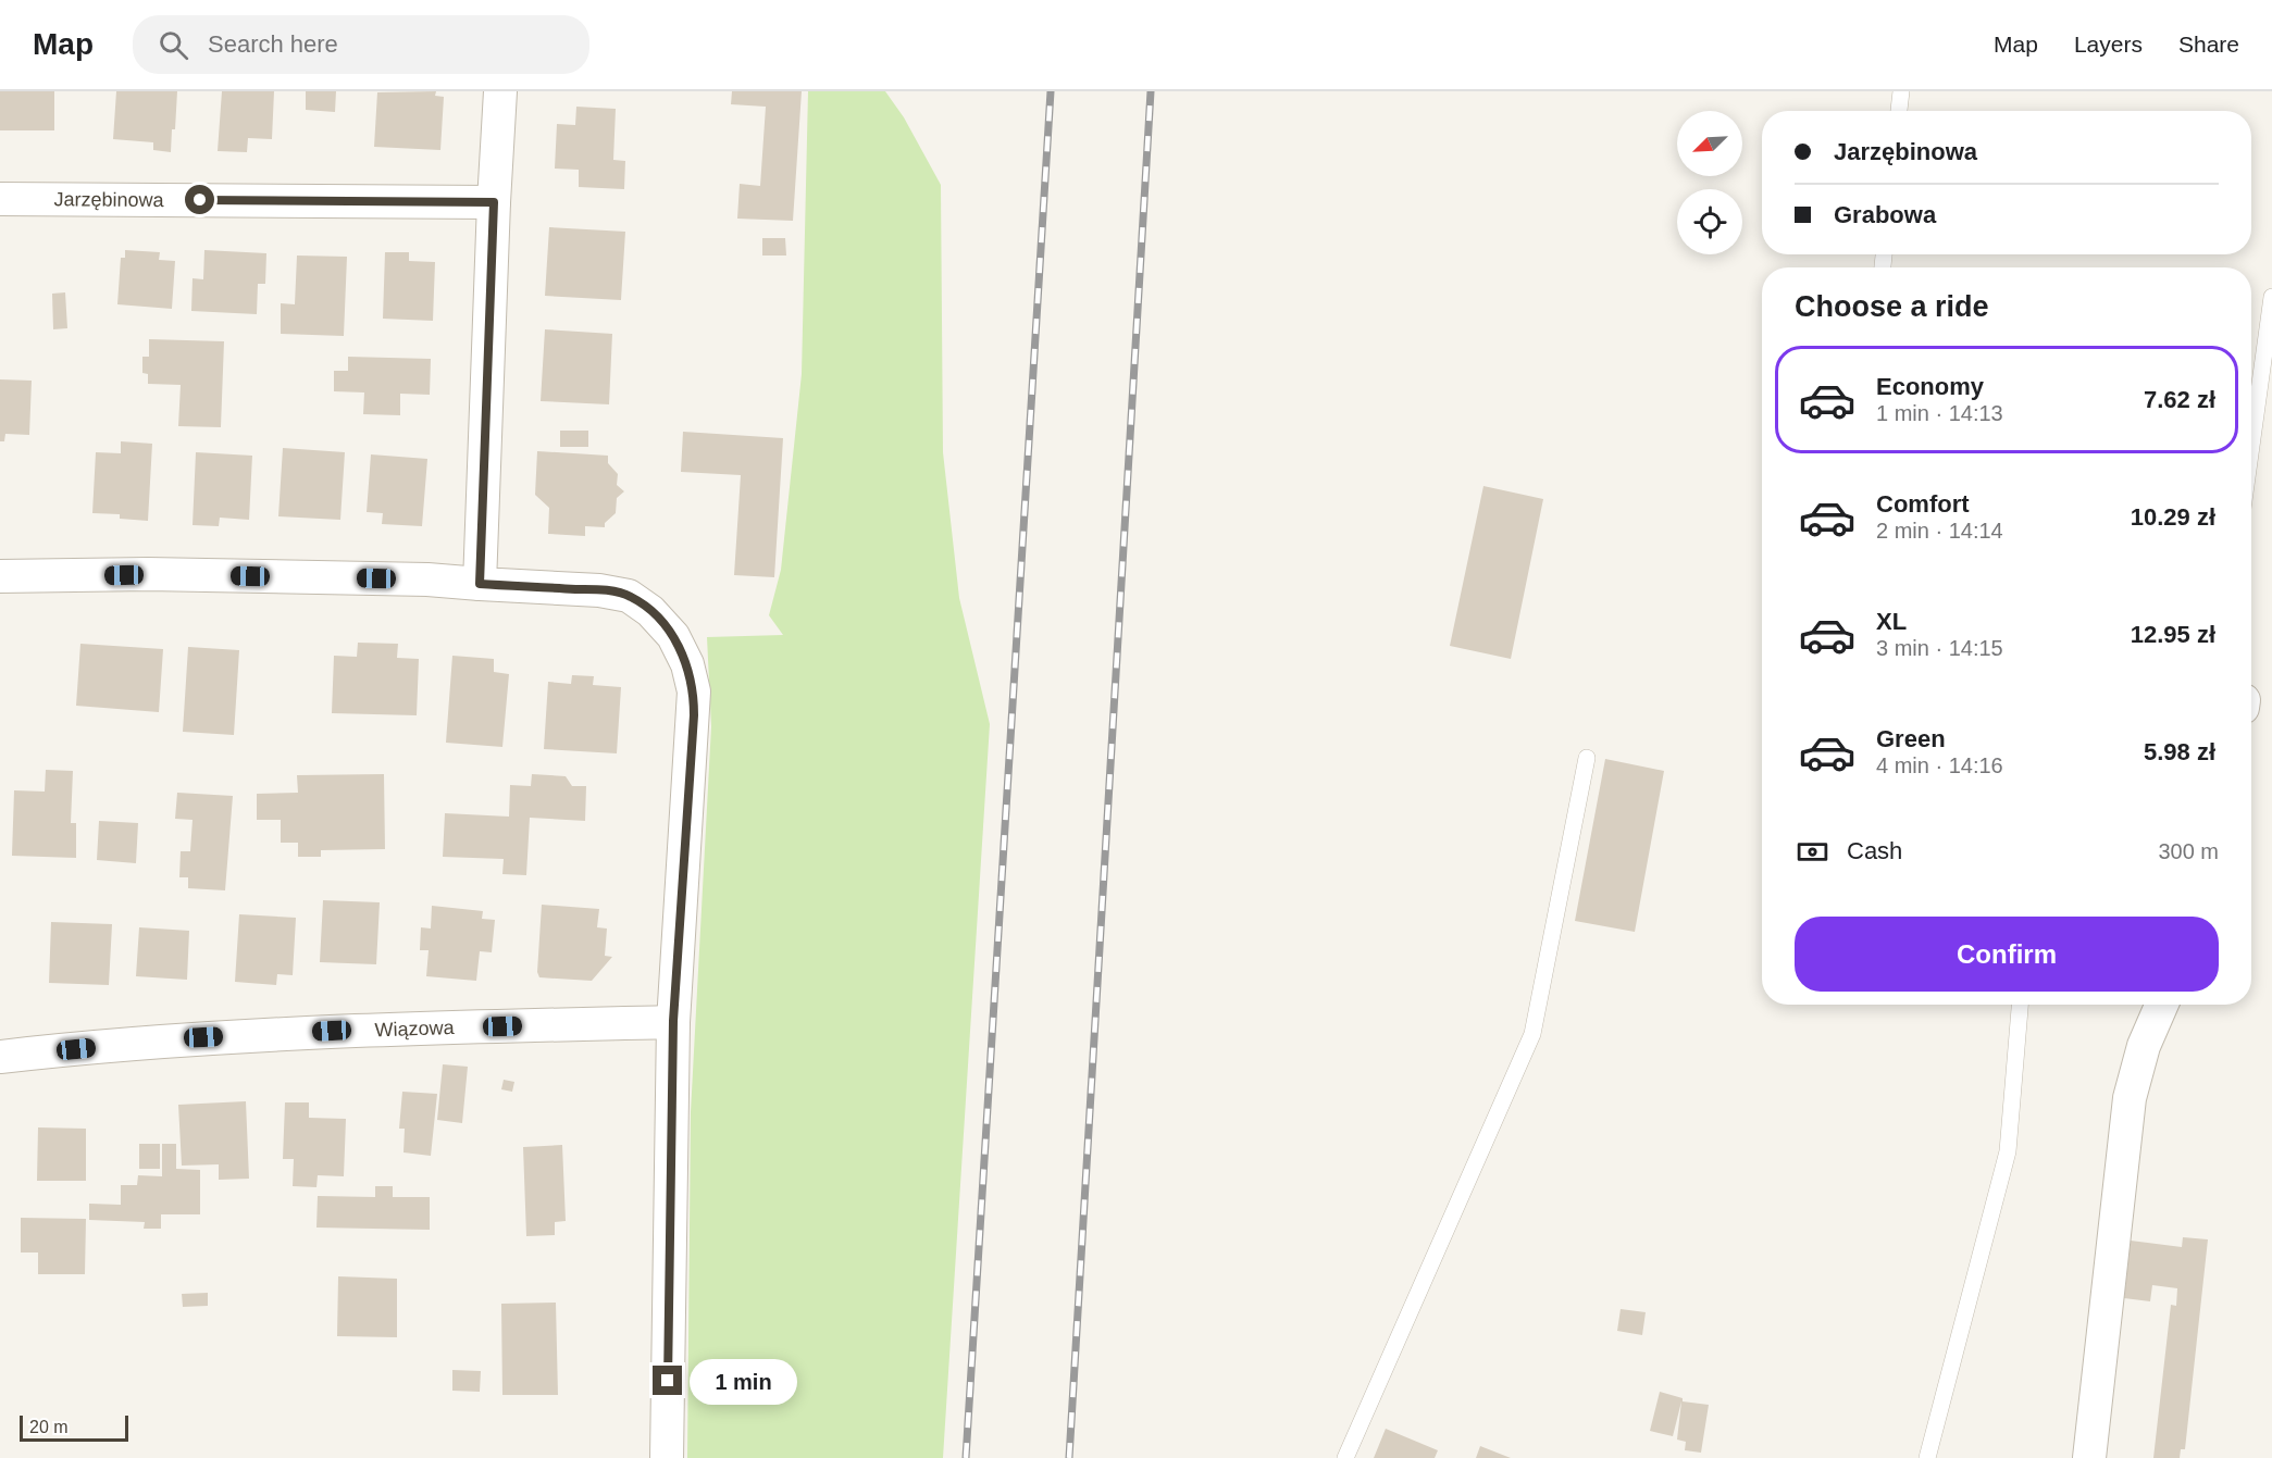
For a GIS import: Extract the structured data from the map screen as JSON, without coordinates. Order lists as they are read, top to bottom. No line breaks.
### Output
{"streets":{"street":["Jarzębinowa","Wiązowa"]},"scale_bar":"20 m","north":"bottom left","page":{"header":"Map","search":"Search here","nav":["Map","Layers","Share"],"banner":["Jarzębinowa","Grabowa"],"heading":"Choose a ride","list":[{"name":"Economy","note":"1 min · 14:13","value":"7.62 zł"},{"name":"Comfort","note":"2 min · 14:14","value":"10.29 zł"},{"name":"XL","note":"3 min · 14:15","value":"12.95 zł"},{"name":"Green","note":"4 min · 14:16","value":"5.98 zł"}],"pay":["Cash","300 m"],"buttons":"Confirm","bubble":"1 min","scale":"20 m"}}
